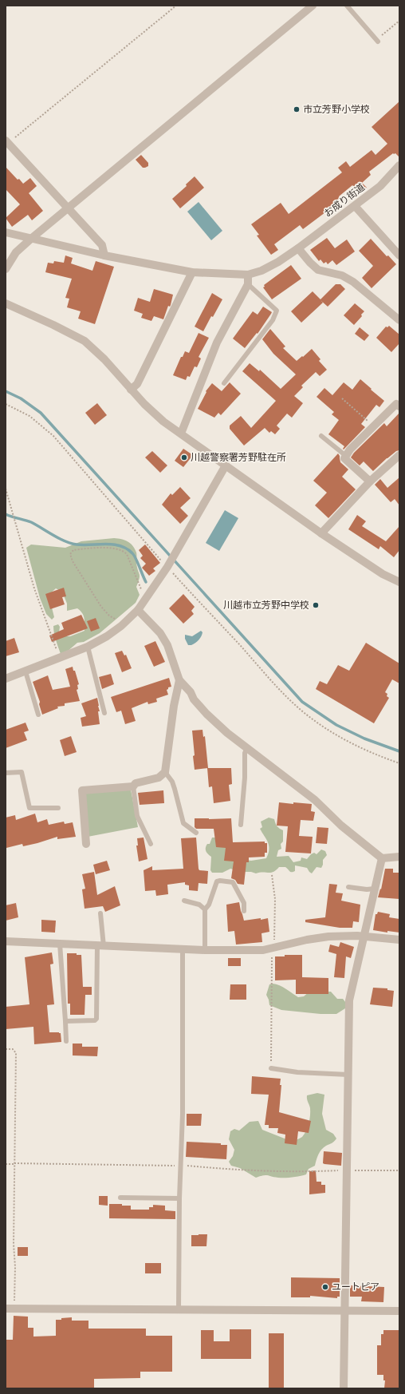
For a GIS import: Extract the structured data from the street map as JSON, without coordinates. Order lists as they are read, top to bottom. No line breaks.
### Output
{"streets":{"street":["お成り街道"]},"places":["市立芳野小学校","川越警察署芳野駐在所","川越市立芳野中学校","ユートピア"]}
